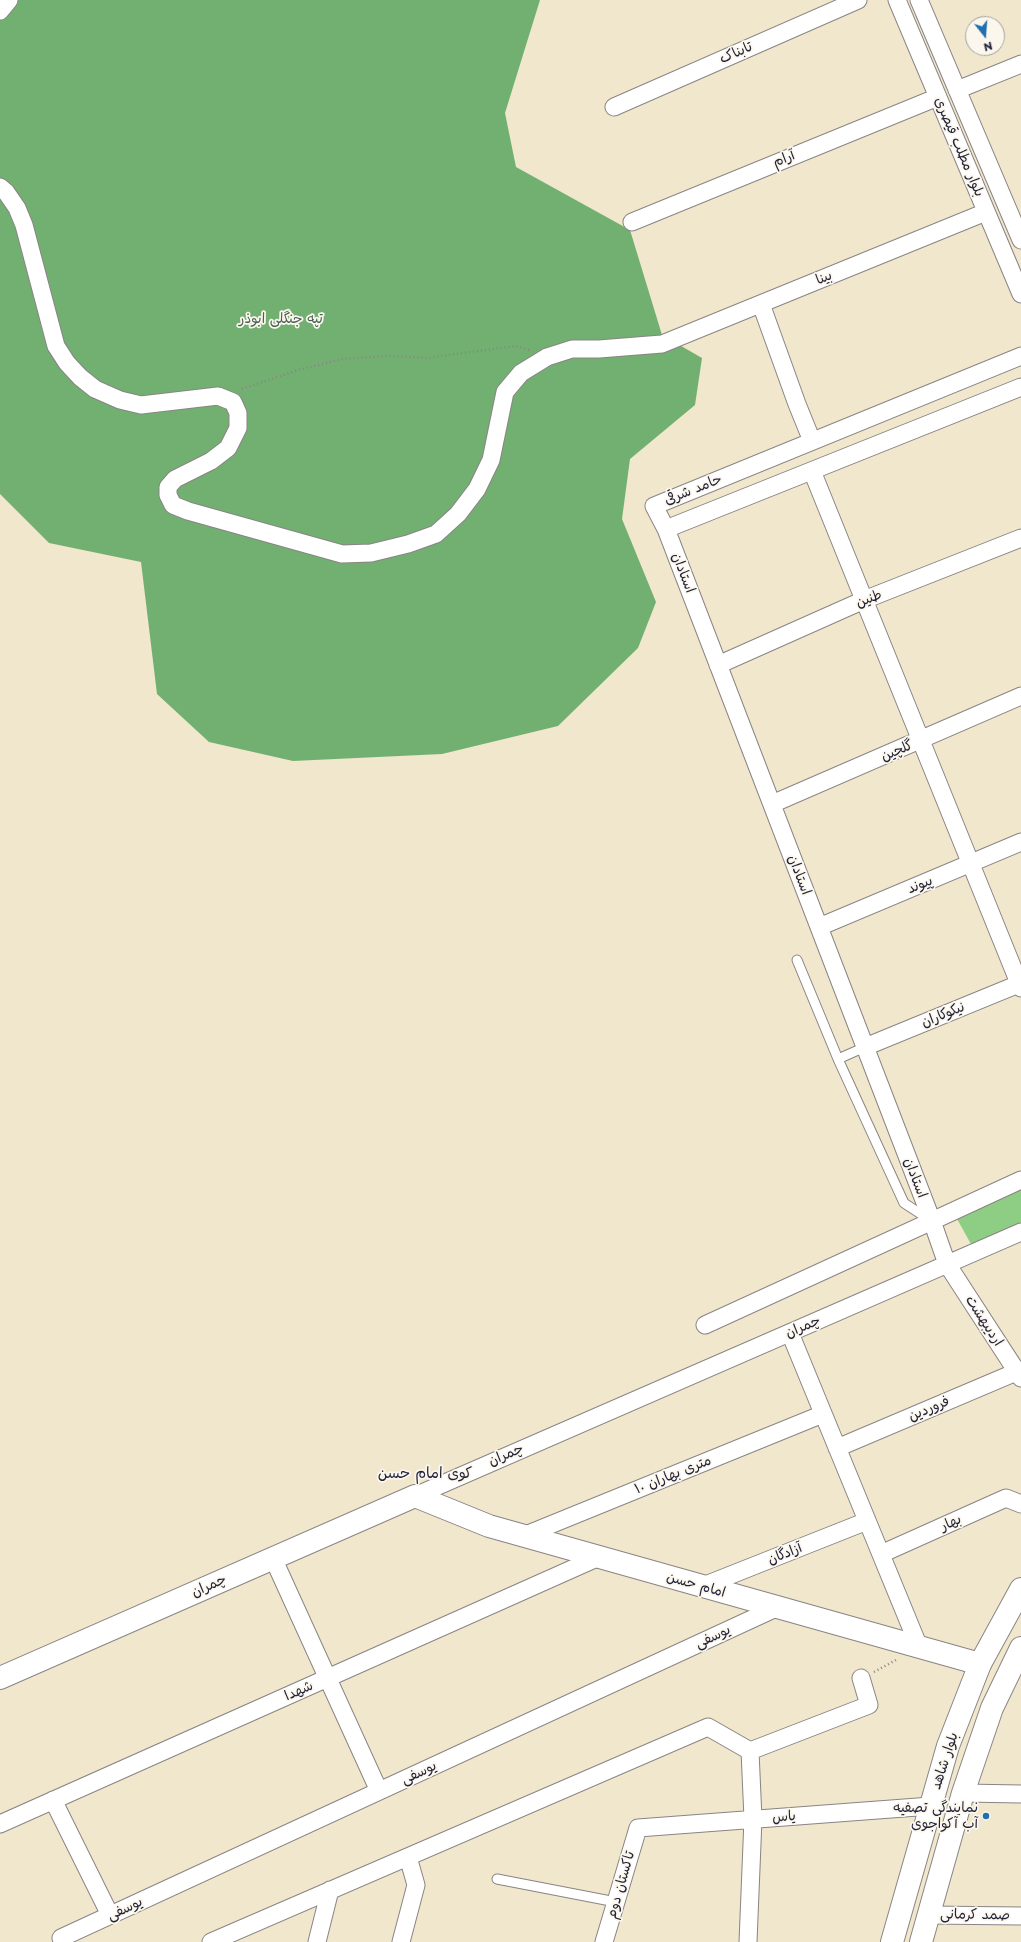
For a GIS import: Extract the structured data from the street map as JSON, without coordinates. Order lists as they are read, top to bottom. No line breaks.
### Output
{"streets":{"street":["تابناک","بلوار مطلب قیصری","آرام","بینا","حامد شرقی","استادان","طنین","گلچین","پیوند","نیکوکاران","اردیبهشت","چمران","فروردین","۱۰ متری بهاران","بهار","آزادگان","امام حسن","یوسفی","شهدا","بلوار شاهد","یاس","تاکستان دوم","صمد کرمانی"]},"crossings":[["بلوار مطلب قیصری","آرام"],["بلوار مطلب قیصری","بینا"],["حامد شرقی","استادان"],["استادان","طنین"],["استادان","گلچین"],["استادان","پیوند"],["استادان","نیکوکاران"],["اردیبهشت","چمران"],["اردیبهشت","فروردین"],["چمران","امام حسن"],["۱۰ متری بهاران","امام حسن"],["آزادگان","امام حسن"],["امام حسن","یوسفی"],["امام حسن","شهدا"],["امام حسن","بلوار شاهد"],["بلوار شاهد","یاس"],["بلوار شاهد","صمد کرمانی"],["یاس","تاکستان دوم"]],"districts":["کوی امام حسن"],"parks":["تپه جنگلی ابوذر"],"places":["نمایندگی تصفیه آب آکواجوی"],"north":"bottom"}
